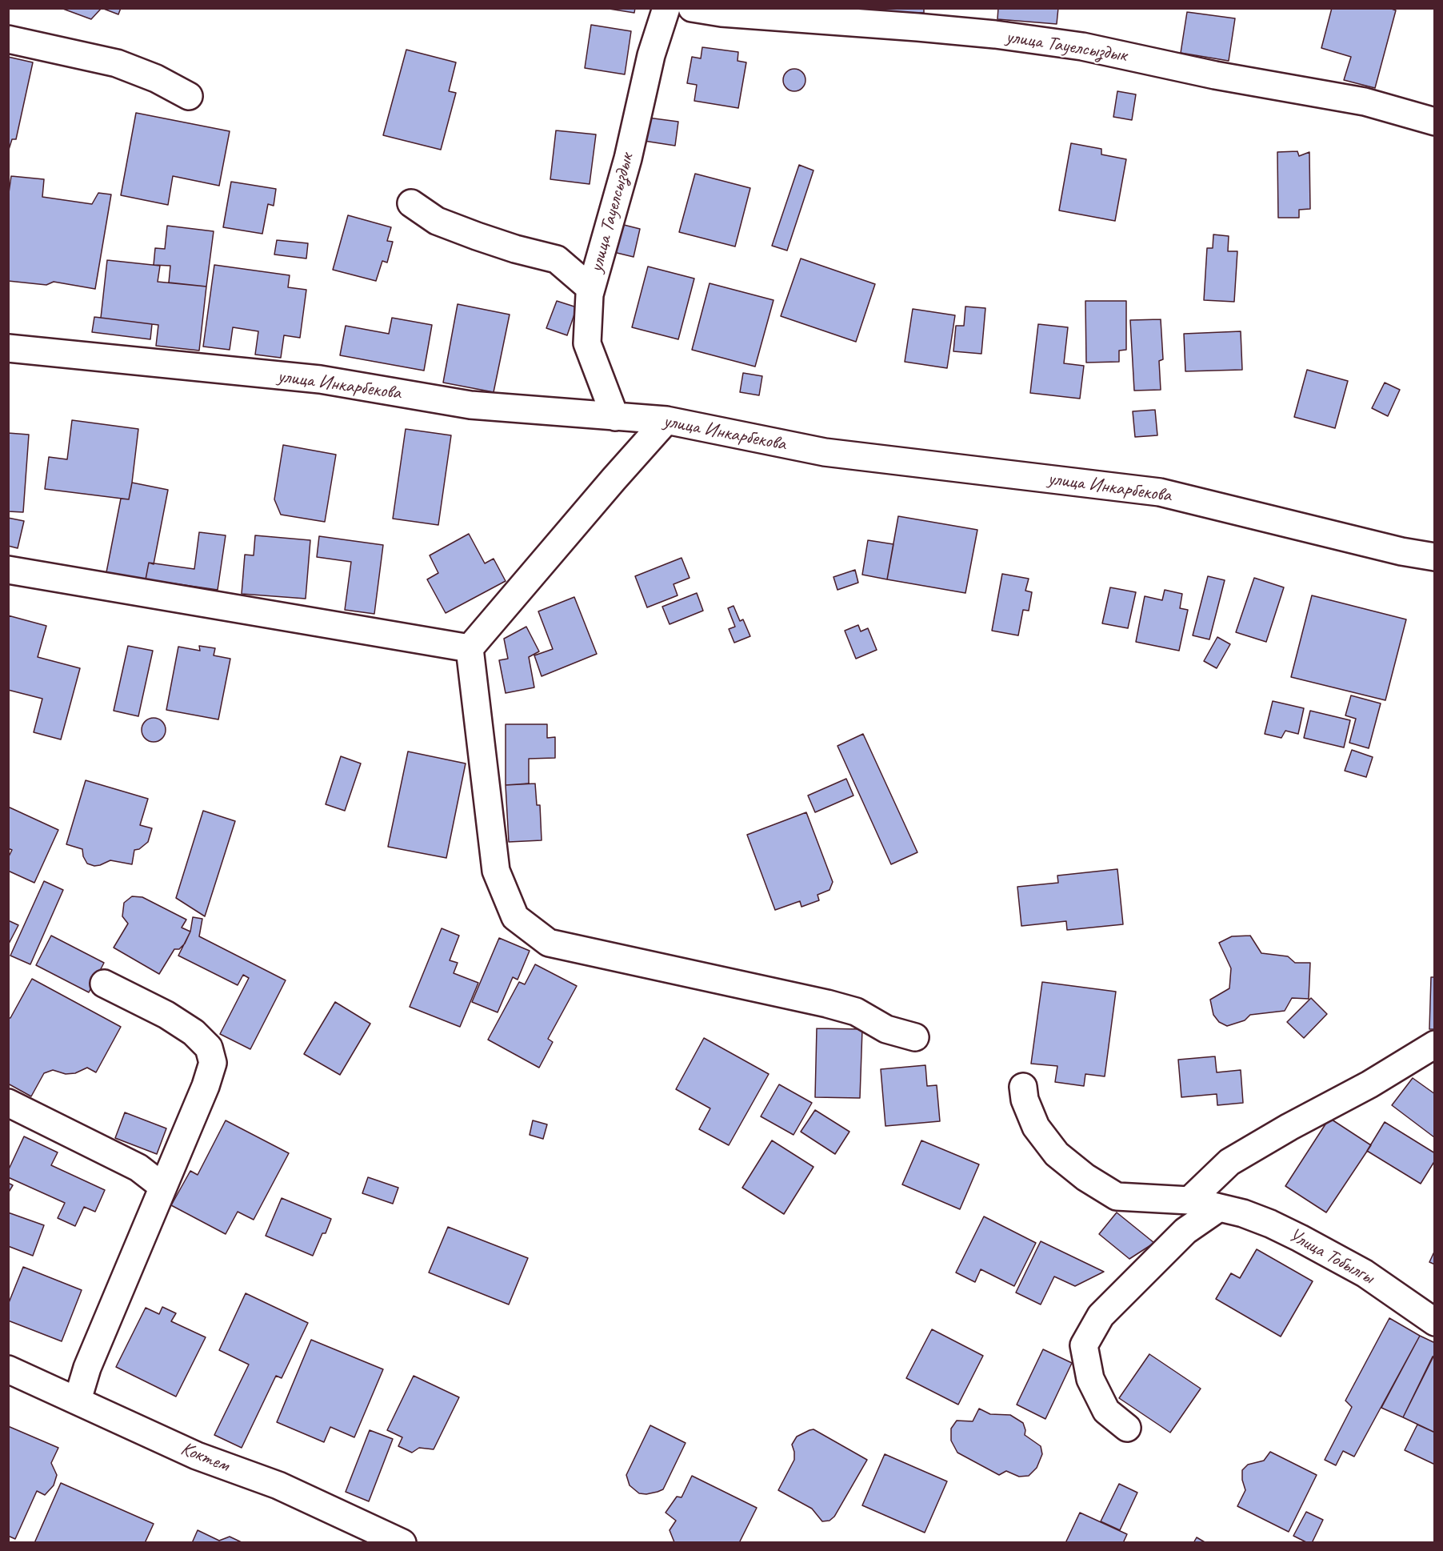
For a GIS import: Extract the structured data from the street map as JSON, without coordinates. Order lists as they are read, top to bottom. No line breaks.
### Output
{"streets":{"street":["улица Тауелсыздык","улица Инкарбекова","Улица Тобылгы","Коктем"]},"crossings":[["улица Тауелсыздык","улица Инкарбекова"]]}
